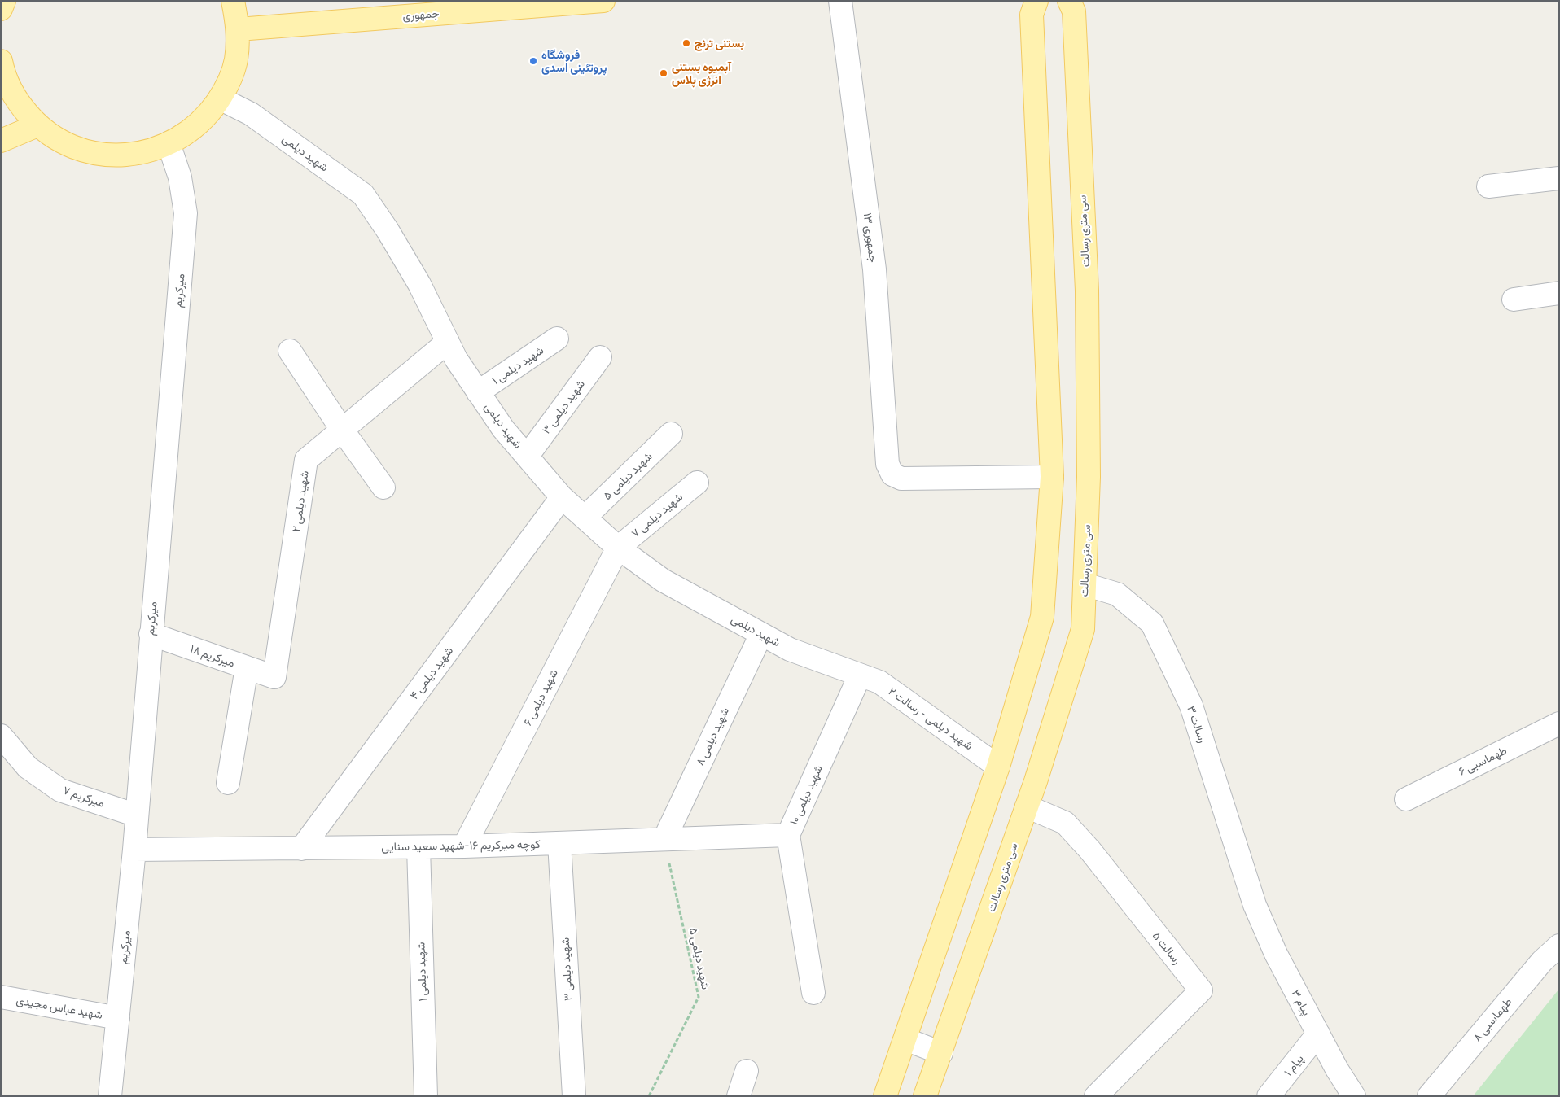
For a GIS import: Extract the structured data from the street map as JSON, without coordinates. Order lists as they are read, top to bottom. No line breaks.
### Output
{"streets":{"main road":["جمهوری","سی متری رسالت"],"street":["شهید دیلمی","۱۳ جمهوری","میرکریم","۱ شهید دیلمی","۳ شهید دیلمی","۵ شهید دیلمی","۲ شهید دیلمی","۷ شهید دیلمی","۱۸ میرکریم","۴ شهید دیلمی","۶ شهید دیلمی","شهید دیلمی - رسالت ۲","۳ رسالت","۸ شهید دیلمی","۶ طهماسبی","۱۰ شهید دیلمی","۷ میرکریم","کوچه میرکریم ۱۶-شهید سعید سنایی","۵ رسالت","شهید دیلمی ۳","شهید دیلمی ۱","۳ پیام","شهید عباس مجیدی","۸ طهماسبی","۱ پیام"],"path":["شهید دیلمی ۵"]},"crossings":[["شهید دیلمی","۱ شهید دیلمی"],["شهید دیلمی","۳ شهید دیلمی"],["شهید دیلمی","۵ شهید دیلمی"],["شهید دیلمی","۲ شهید دیلمی"],["شهید دیلمی","۷ شهید دیلمی"],["شهید دیلمی","۴ شهید دیلمی"],["شهید دیلمی","۶ شهید دیلمی"],["شهید دیلمی","شهید دیلمی - رسالت ۲"],["شهید دیلمی","۸ شهید دیلمی"],["شهید دیلمی","۱۰ شهید دیلمی"],["سی متری رسالت","۳ رسالت"],["سی متری رسالت","۵ رسالت"],["میرکریم","۱۸ میرکریم"],["میرکریم","۷ میرکریم"],["میرکریم","کوچه میرکریم ۱۶-شهید سعید سنایی"],["میرکریم","شهید عباس مجیدی"],["۲ شهید دیلمی","۱۸ میرکریم"],["۷ شهید دیلمی","۶ شهید دیلمی"],["۴ شهید دیلمی","کوچه میرکریم ۱۶-شهید سعید سنایی"],["۶ شهید دیلمی","کوچه میرکریم ۱۶-شهید سعید سنایی"],["شهید دیلمی - رسالت ۲","۱۰ شهید دیلمی"],["۳ رسالت","۳ پیام"],["۸ شهید دیلمی","کوچه میرکریم ۱۶-شهید سعید سنایی"],["۸ شهید دیلمی","شهید دیلمی ۵"],["۱۰ شهید دیلمی","کوچه میرکریم ۱۶-شهید سعید سنایی"],["کوچه میرکریم ۱۶-شهید سعید سنایی","شهید دیلمی ۵"],["کوچه میرکریم ۱۶-شهید سعید سنایی","شهید دیلمی ۳"],["کوچه میرکریم ۱۶-شهید سعید سنایی","شهید دیلمی ۱"],["۳ پیام","۱ پیام"]],"places":["بستنی ترنج","فروشگاه پروتئینی اسدی","آبمیوه بستنی انرژی پلاس"]}
